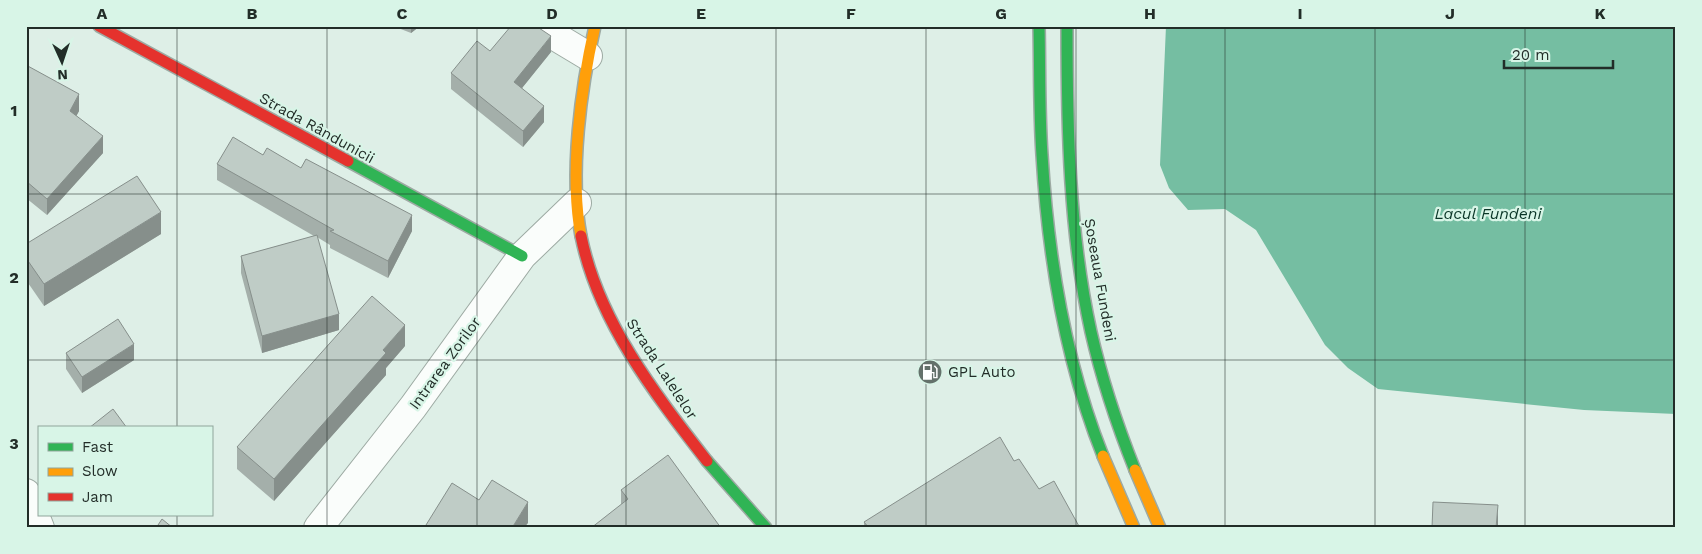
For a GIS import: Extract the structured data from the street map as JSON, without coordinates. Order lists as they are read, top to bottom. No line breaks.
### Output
{"streets":{"street":["Strada Rândunicii","Șoseaua Fundeni","Intrarea Zorilor","Strada Lalelelor"]},"crossings":[["Strada Rândunicii","Intrarea Zorilor"],["Intrarea Zorilor","Strada Lalelelor"]],"water":["Lacul Fundeni"],"places":{"fuel station":["GPL Auto"]},"legend":["Fast","Slow","Jam"],"scale_bar":"20 m","north":"bottom","grid":{"columns":["A","B","C","D","E","F","G","H","I","J","K"],"rows":["1","2","3"]}}
